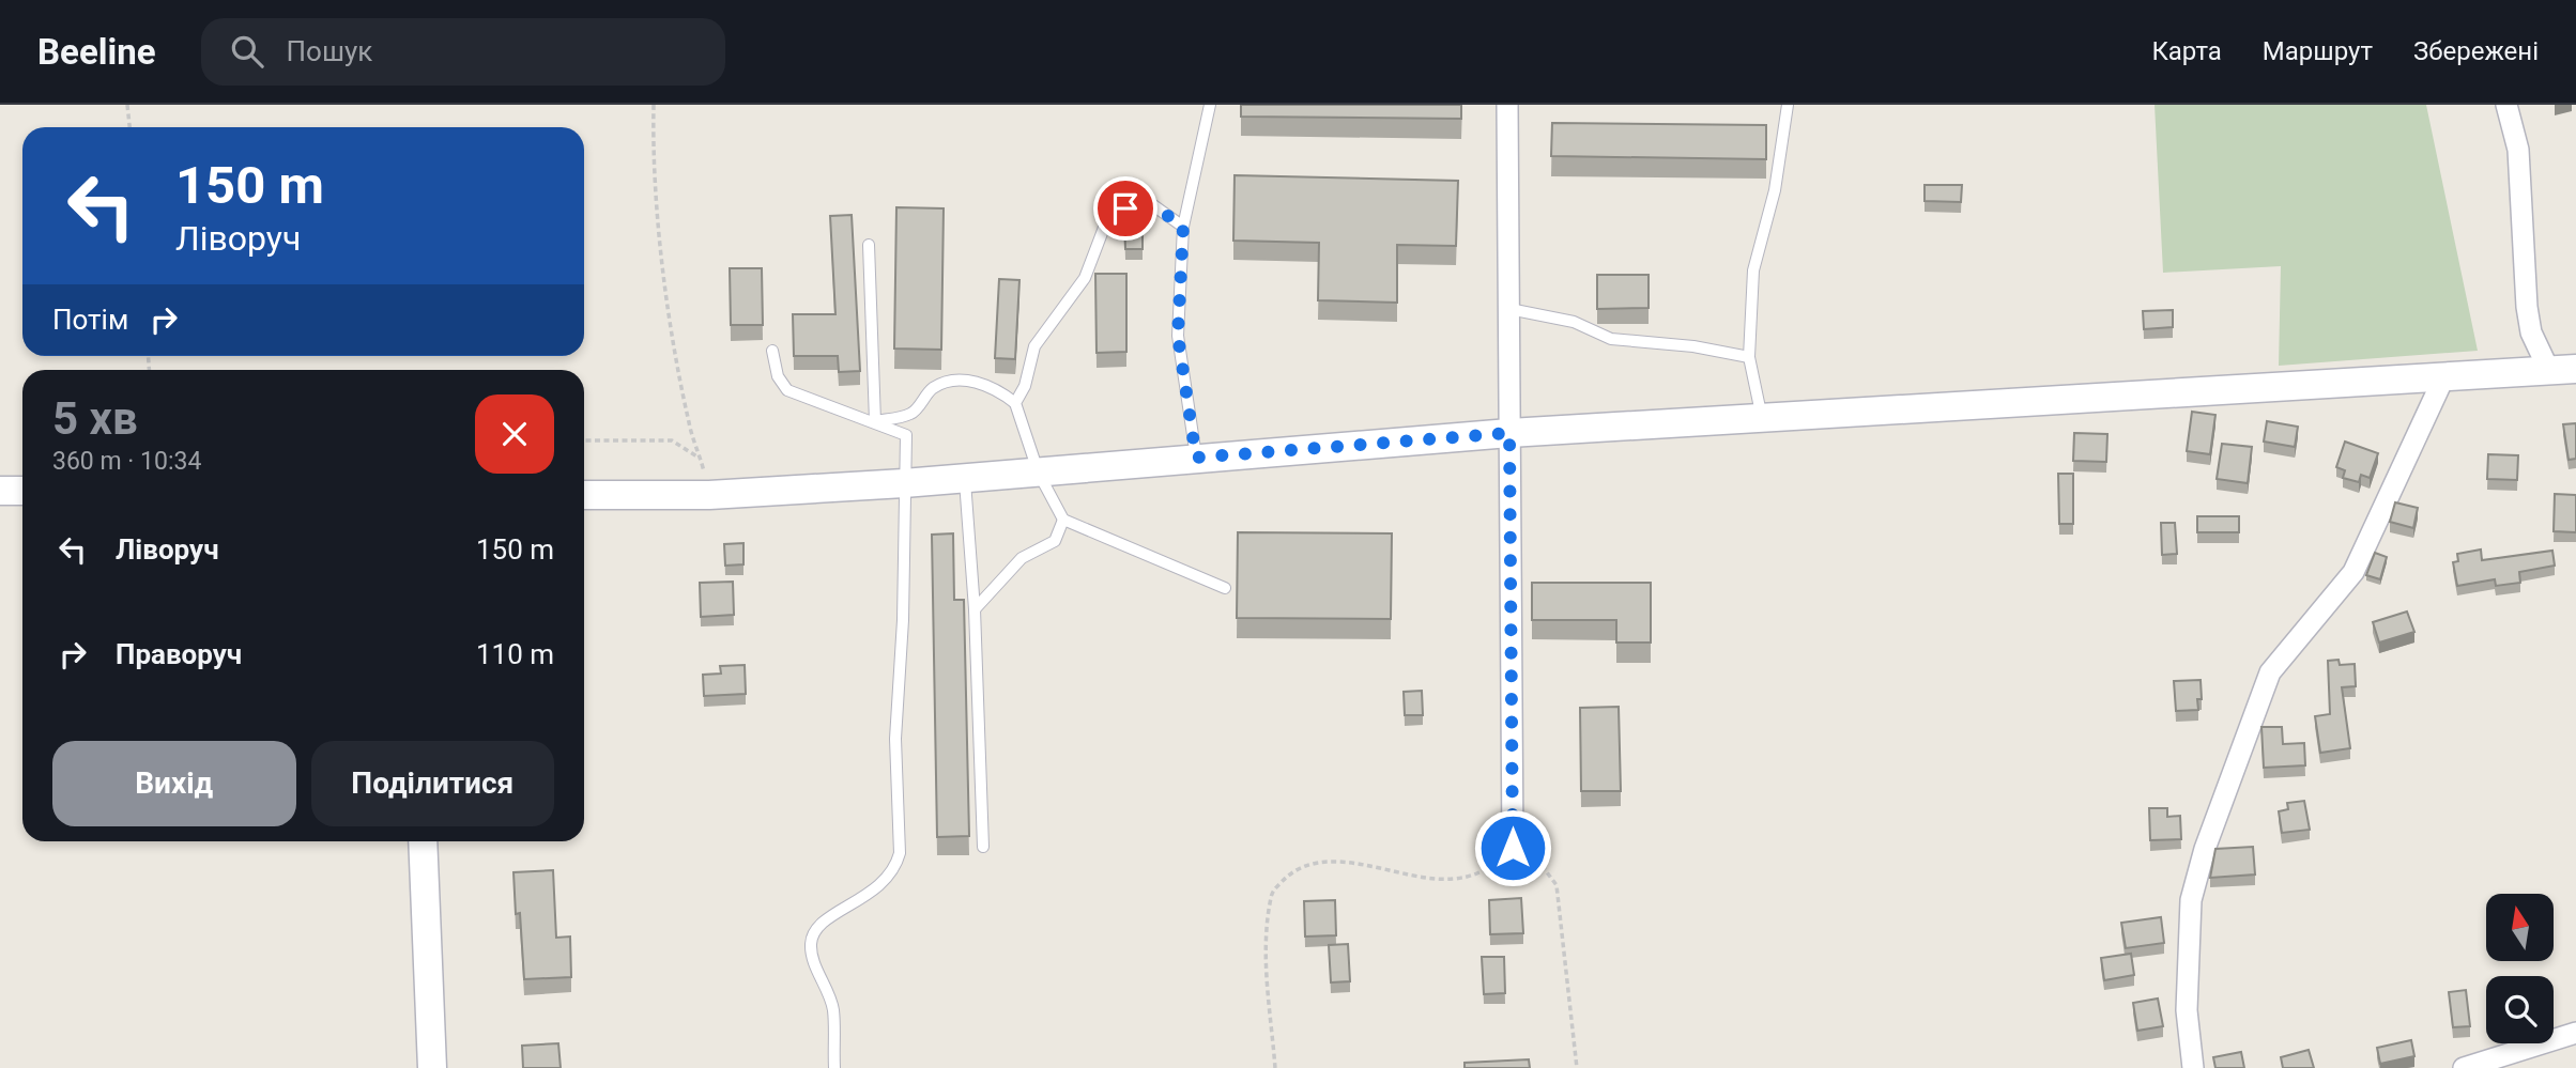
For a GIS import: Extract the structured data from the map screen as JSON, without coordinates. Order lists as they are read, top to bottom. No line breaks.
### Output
{"north":"top","page":{"header":"Beeline","search":"Пошук","nav":["Карта","Маршрут","Збережені"],"turn":["150 m","Ліворуч"],"then":"Потім","heading":["5 хв","360 m · 10:34"],"list":[{"name":"Ліворуч","value":"150 m"},{"name":"Праворуч","value":"110 m"}],"buttons":["Вихід","Поділитися"]}}
